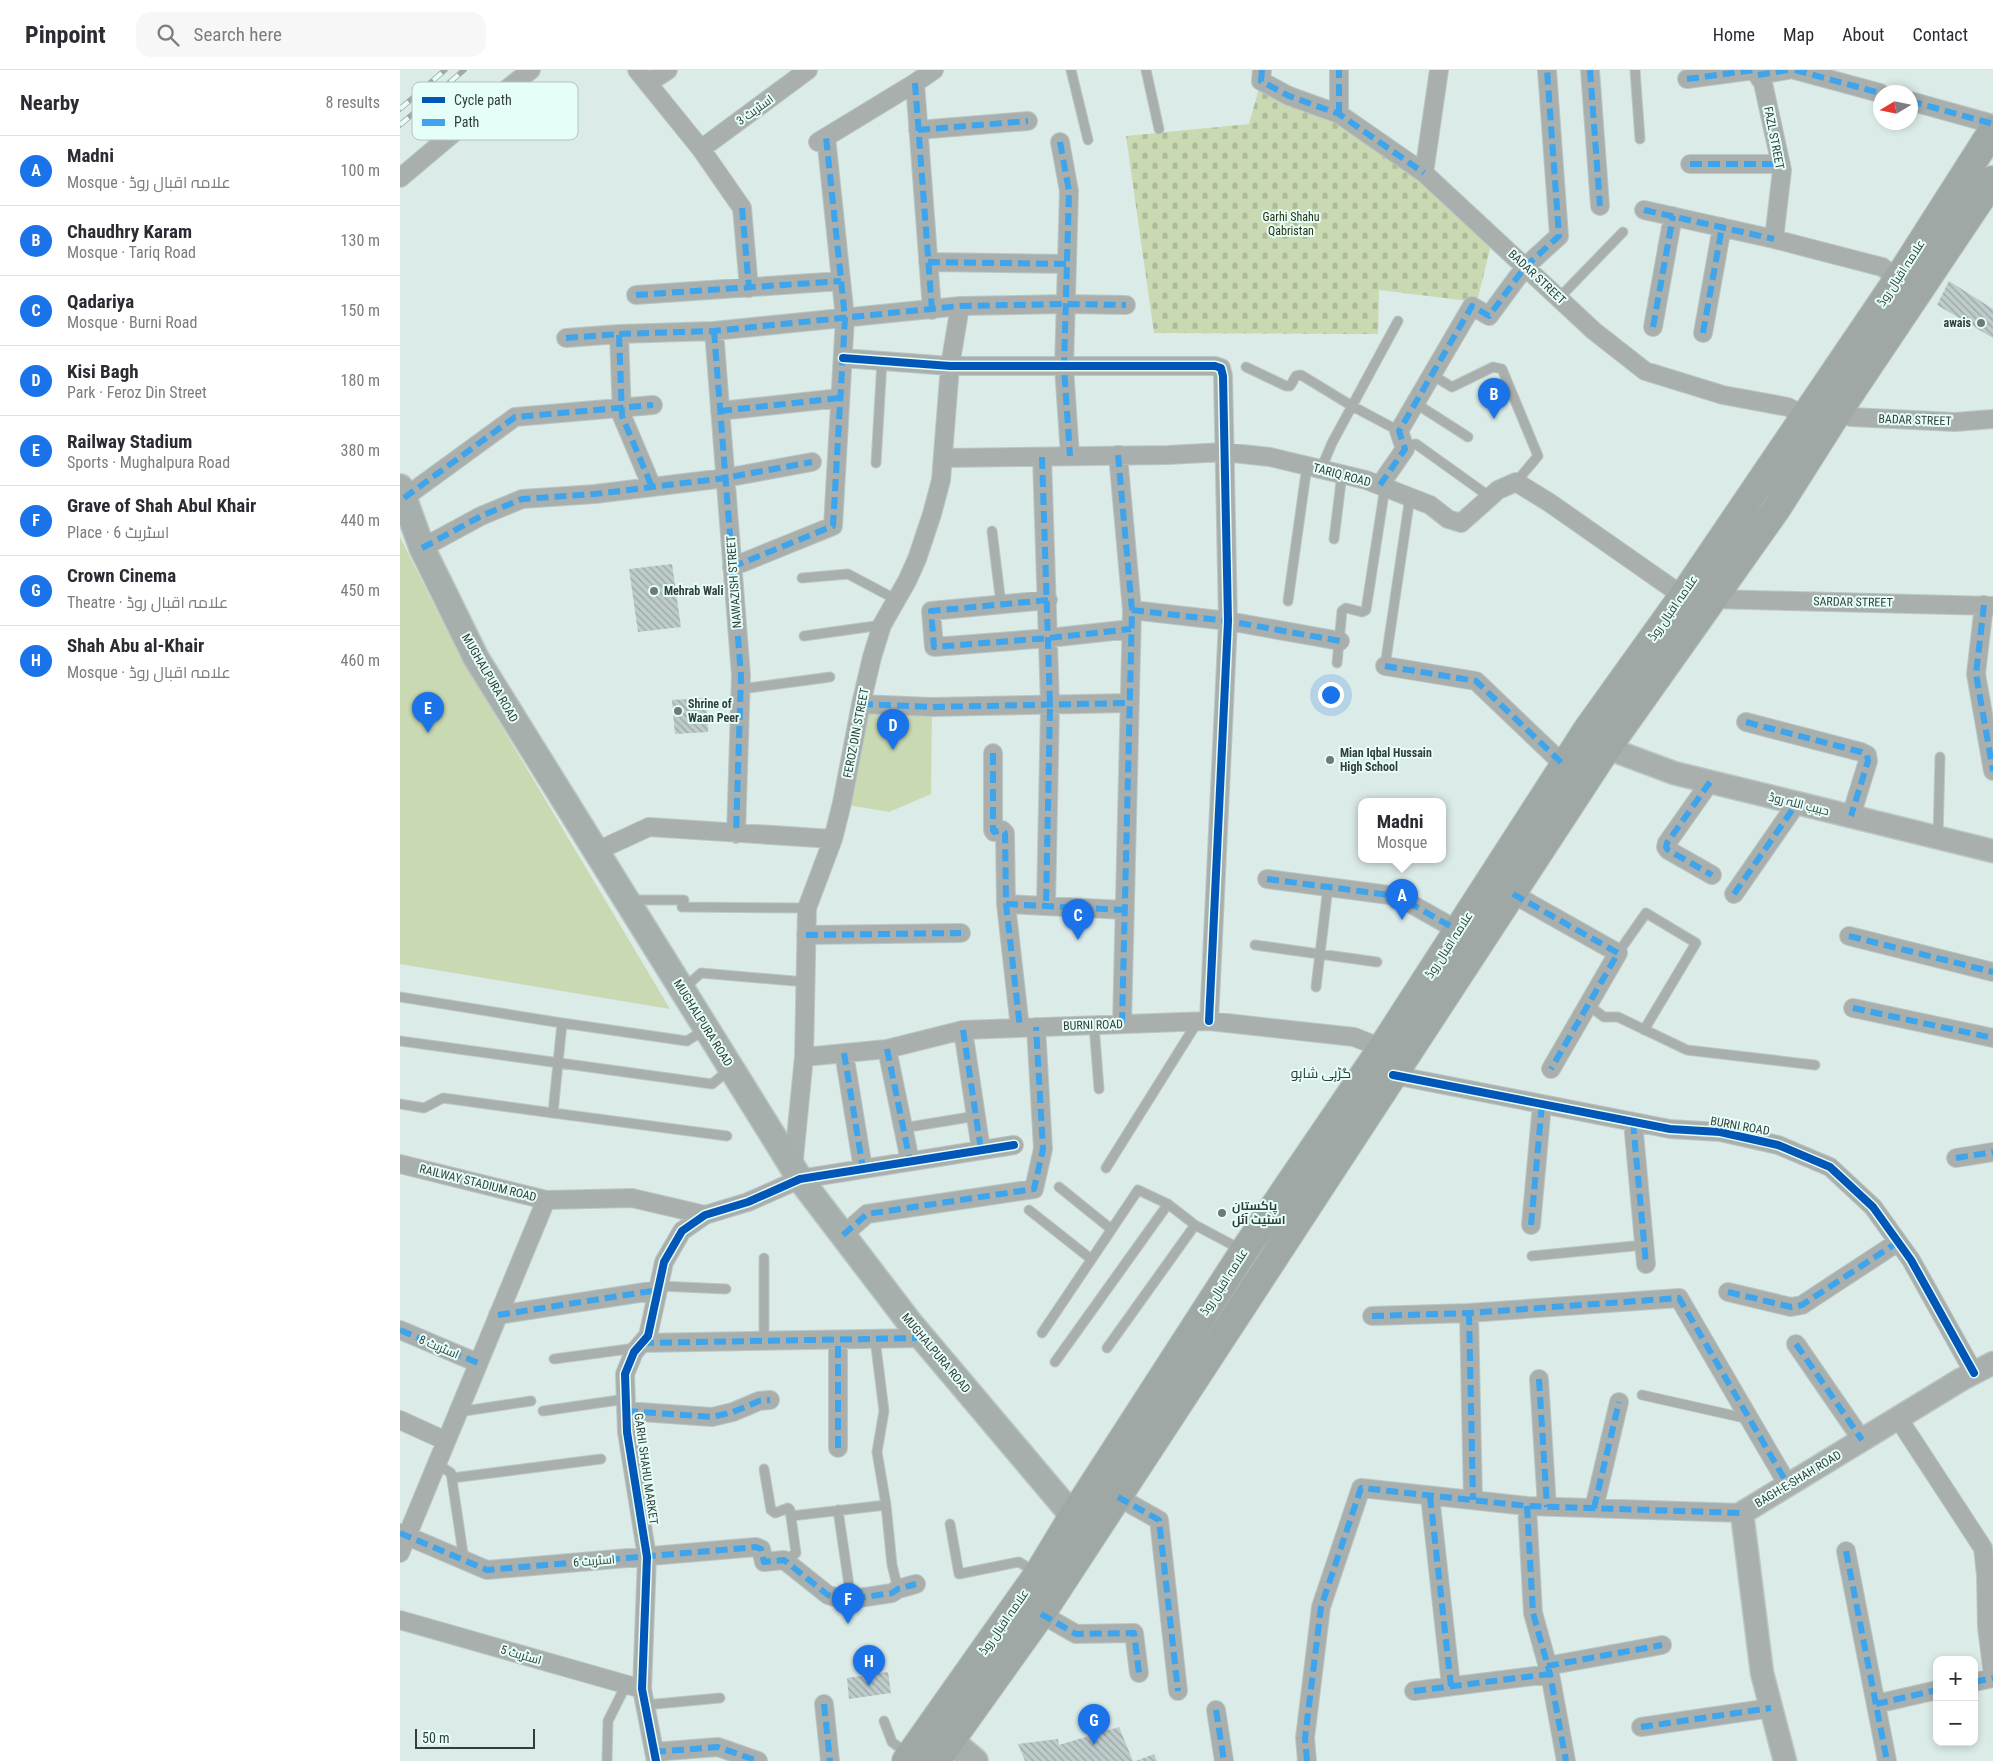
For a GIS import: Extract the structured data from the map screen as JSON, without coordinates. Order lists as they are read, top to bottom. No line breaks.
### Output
{"streets":{"main road":["علامہ اقبال روڈ","MUGHALPURA ROAD"],"street":["اسٹریٹ 3","FAZL STREET","BADAR STREET","TARIQ ROAD","NAWAZISH STREET","SARDAR STREET","FEROZ DIN STREET","حبیب اللہ روڈ","BURNI ROAD","RAILWAY STADIUM ROAD","اسٹریٹ 8","GARHI SHAHU MARKET","BAGH-E-SHAH ROAD","اسٹریٹ 6","اسٹریٹ 5"]},"crossings":[["علامہ اقبال روڈ","BADAR STREET"],["علامہ اقبال روڈ","SARDAR STREET"],["علامہ اقبال روڈ","MUGHALPURA ROAD"],["علامہ اقبال روڈ","حبیب اللہ روڈ"],["علامہ اقبال روڈ","BURNI ROAD"],["TARIQ ROAD","FEROZ DIN STREET"],["MUGHALPURA ROAD","FEROZ DIN STREET"],["MUGHALPURA ROAD","GARHI SHAHU MARKET"],["FEROZ DIN STREET","BURNI ROAD"],["FEROZ DIN STREET","GARHI SHAHU MARKET"],["BURNI ROAD","BAGH-E-SHAH ROAD"],["RAILWAY STADIUM ROAD","GARHI SHAHU MARKET"],["GARHI SHAHU MARKET","اسٹریٹ 6"],["GARHI SHAHU MARKET","اسٹریٹ 5"]],"districts":["گڑہی شاہو"],"parks":["Garhi Shahu Qabristan"],"places":["awais","Mehrab Wali","Shrine of Waan Peer","Mian Iqbal Hussain High School","پاکستان اسٹیٹ آئل"],"legend":["Cycle path","Path"],"scale_bar":"50 m","north":"left","page":{"header":"Pinpoint","search":"Search here","nav":["Home","Map","About","Contact"],"heading":["Nearby","8 results"],"list":[{"mark":"A","name":"Madni","note":"Mosque · علامہ اقبال روڈ","value":"100 m"},{"mark":"B","name":"Chaudhry Karam","note":"Mosque · Tariq Road","value":"130 m"},{"mark":"C","name":"Qadariya","note":"Mosque · Burni Road","value":"150 m"},{"mark":"D","name":"Kisi Bagh","note":"Park · Feroz Din Street","value":"180 m"},{"mark":"E","name":"Railway Stadium","note":"Sports · Mughalpura Road","value":"380 m"},{"mark":"F","name":"Grave of Shah Abul Khair","note":"Place · اسٹریٹ 6","value":"440 m"},{"mark":"G","name":"Crown Cinema","note":"Theatre · علامہ اقبال روڈ","value":"450 m"},{"mark":"H","name":"Shah Abu al-Khair","note":"Mosque · علامہ اقبال روڈ","value":"460 m"}],"pins":["B","E","D","A","C","F","H","G"],"popup":["Madni","Mosque"],"map_buttons":["+","−"],"scale":"50 m"}}
